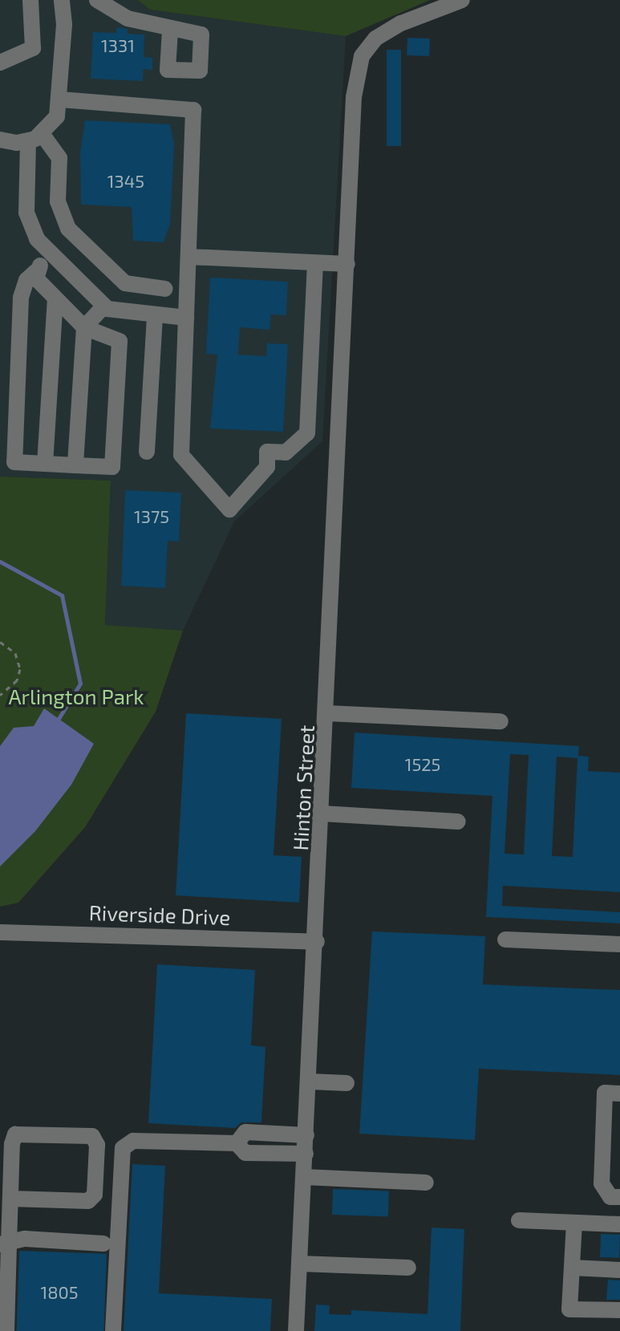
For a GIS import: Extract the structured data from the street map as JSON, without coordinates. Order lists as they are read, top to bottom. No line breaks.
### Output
{"streets":{"street":["Hinton Street","Riverside Drive"]},"crossings":[["Hinton Street","Riverside Drive"]],"parks":["Arlington Park"],"house_numbers":["1331","1345","1375","1525","1805"]}
